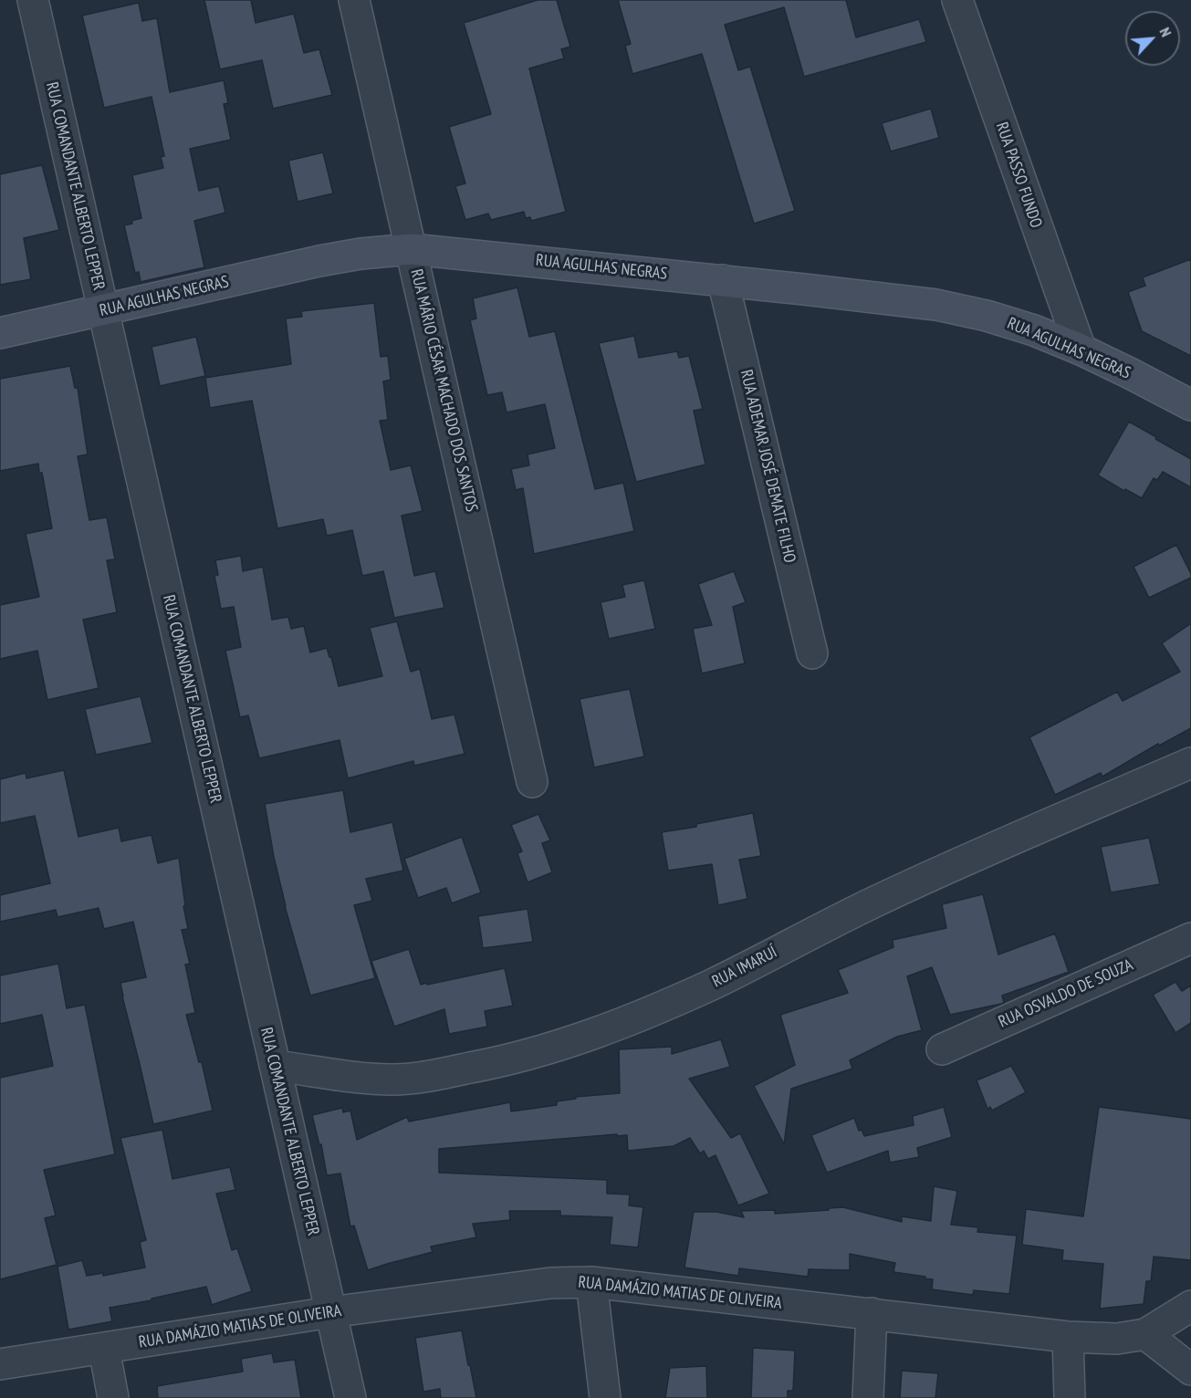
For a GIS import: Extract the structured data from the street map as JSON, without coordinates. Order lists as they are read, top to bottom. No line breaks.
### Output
{"streets":{"street":["RUA PASSO FUNDO","RUA COMANDANTE ALBERTO LEPPER","RUA AGULHAS NEGRAS","RUA MÁRIO CÉSAR MACHADO DOS SANTOS","RUA ADEMAR JOSÉ DEMATE FILHO","RUA IMARUÍ","RUA OSVALDO DE SOUZA","RUA DAMÁZIO MATIAS DE OLIVEIRA"]},"crossings":[["RUA PASSO FUNDO","RUA AGULHAS NEGRAS"],["RUA COMANDANTE ALBERTO LEPPER","RUA AGULHAS NEGRAS"],["RUA COMANDANTE ALBERTO LEPPER","RUA IMARUÍ"],["RUA COMANDANTE ALBERTO LEPPER","RUA DAMÁZIO MATIAS DE OLIVEIRA"],["RUA AGULHAS NEGRAS","RUA MÁRIO CÉSAR MACHADO DOS SANTOS"],["RUA AGULHAS NEGRAS","RUA ADEMAR JOSÉ DEMATE FILHO"]],"north":"top right"}
